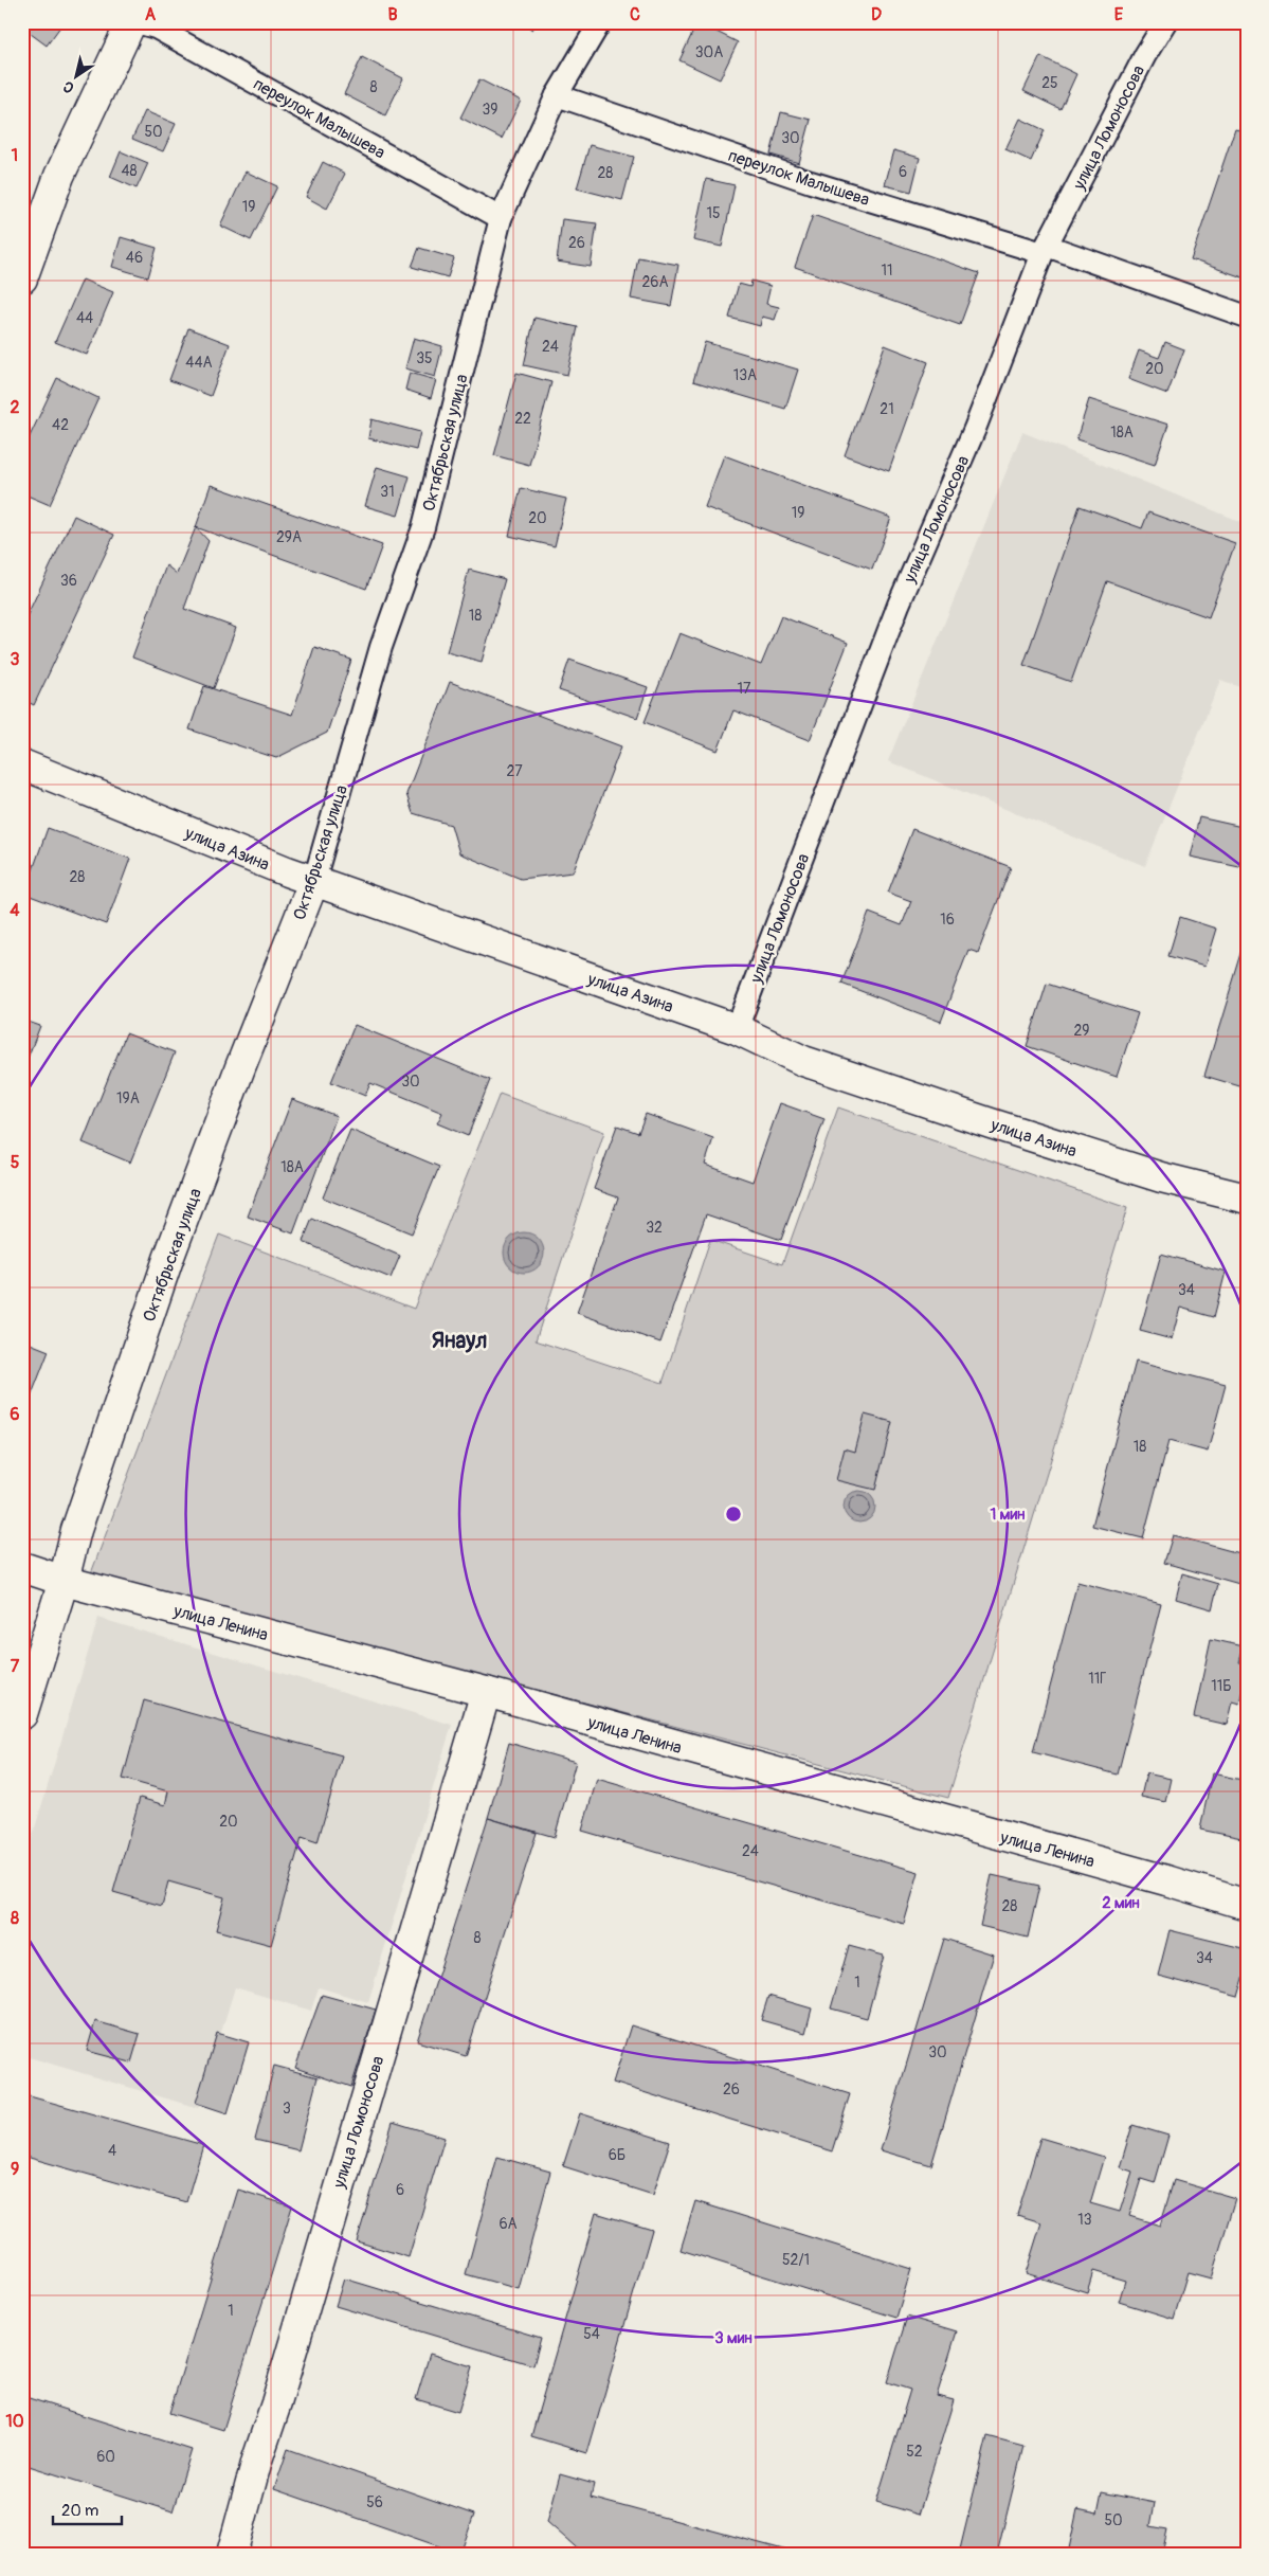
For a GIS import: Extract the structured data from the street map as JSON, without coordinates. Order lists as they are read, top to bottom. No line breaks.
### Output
{"streets":{"street":["переулок Малышева","улица Ломоносова","Октябрьская улица","улица Азина","улица Ленина"]},"crossings":[["переулок Малышева","улица Ломоносова"],["переулок Малышева","Октябрьская улица"],["улица Ломоносова","улица Азина"],["улица Ломоносова","улица Ленина"],["Октябрьская улица","улица Азина"],["Октябрьская улица","улица Ленина"]],"districts":["Янаул"],"house_numbers":["30А","25","8","39","50","30","48","6","28","19","15","26","46","11","26А","44","24","35","44А","20","13А","21","22","42","18А","31","19","20","29А","36","18","17","27","28","16","29","30","19А","18А","32","34","18","11Г","11Б","20","24","28","8","34","1","30","26","3","4","6Б","6","13","6А","52/1","1","54","52","60","56","50"],"scale_bar":"20 m","north":"bottom left","grid":{"columns":["A","B","C","D","E"],"rows":["1","2","3","4","5","6","7","8","9","10"]},"rings":["1 мин","2 мин","3 мин"]}
